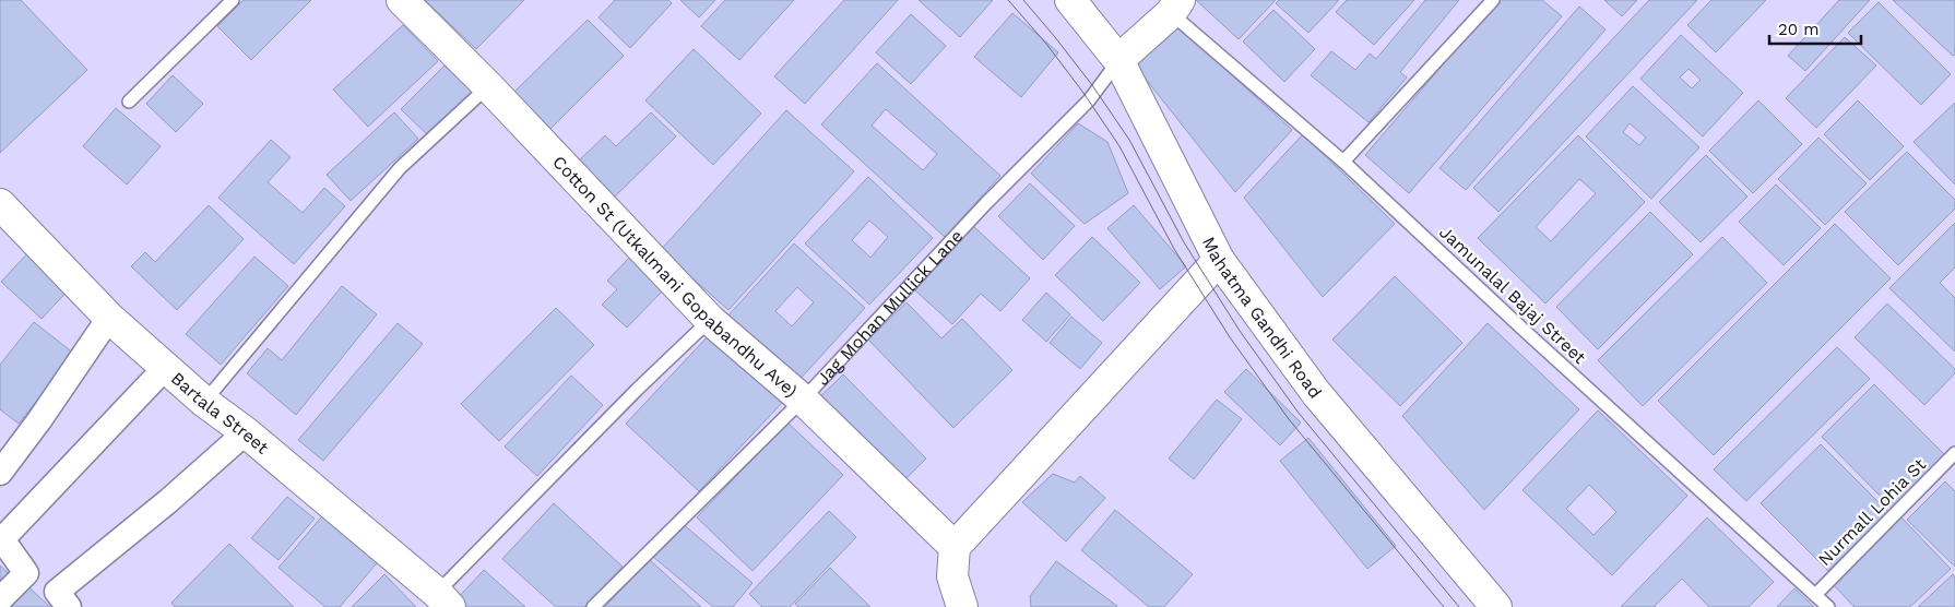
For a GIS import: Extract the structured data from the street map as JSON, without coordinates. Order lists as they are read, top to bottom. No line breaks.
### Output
{"streets":{"street":["Cotton St (Utkalmani Gopabandhu Ave)","Jag Mohan Mullick Lane","Mahatma Gandhi Road","Bartala Street"],"lane":["Jamunalal Bajaj Street","Nurmall Lohia St"]},"crossings":[["Cotton St (Utkalmani Gopabandhu Ave)","Jag Mohan Mullick Lane"],["Jamunalal Bajaj Street","Jag Mohan Mullick Lane"],["Jamunalal Bajaj Street","Nurmall Lohia St"],["Jag Mohan Mullick Lane","Mahatma Gandhi Road"]],"scale_bar":"20 m"}
